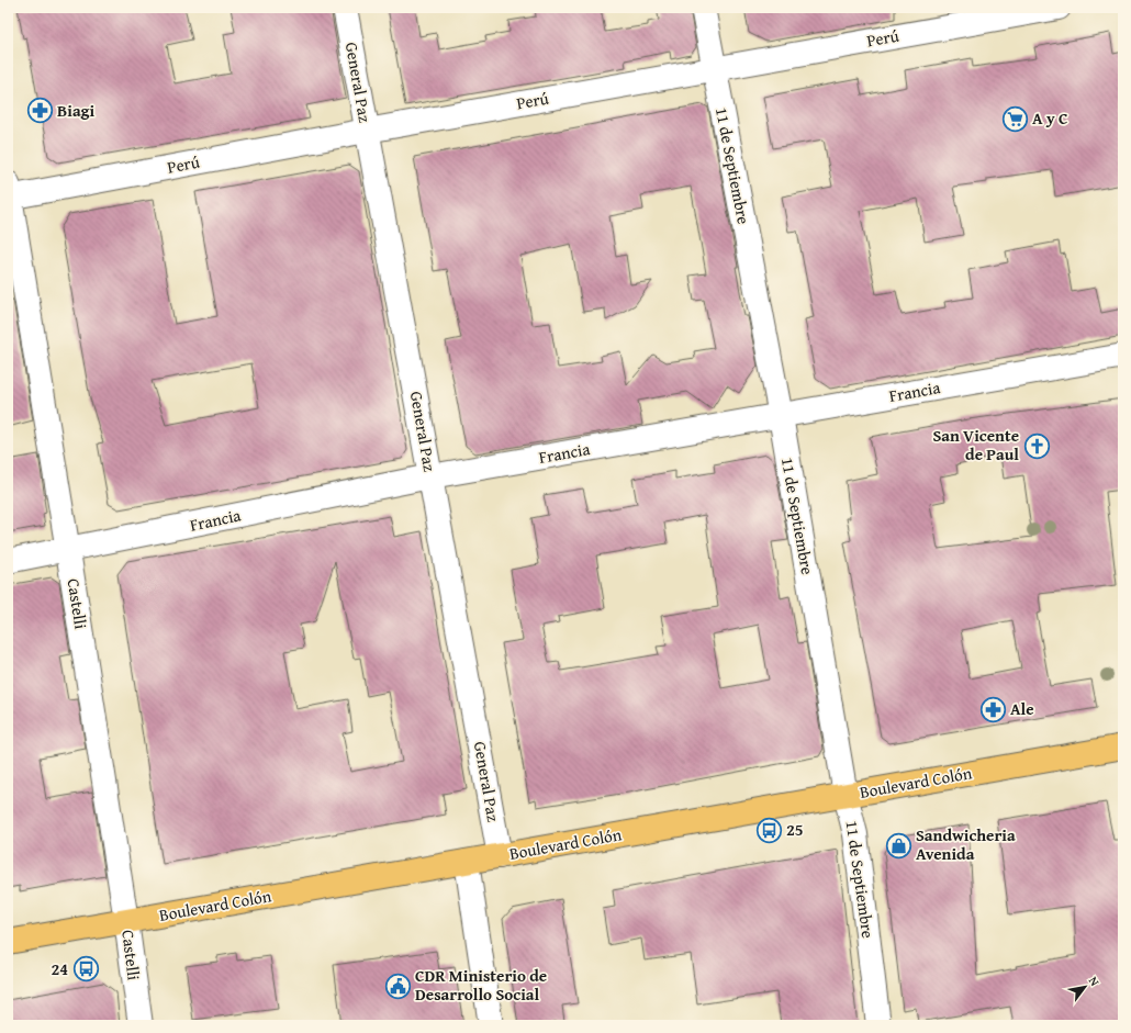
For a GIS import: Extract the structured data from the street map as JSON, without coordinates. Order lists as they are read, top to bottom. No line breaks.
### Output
{"streets":{"main road":["Boulevard Colón"],"street":["Perú","General Paz","11 de Septiembre","Francia","Castelli"]},"crossings":[["Perú","General Paz"],["Perú","11 de Septiembre"],["Perú","Castelli"],["General Paz","Francia"],["General Paz","Boulevard Colón"],["11 de Septiembre","Francia"],["11 de Septiembre","Boulevard Colón"],["Francia","Castelli"],["Castelli","Boulevard Colón"]],"places":{"pharmacy":["Biagi","Ale"],"supermarket":["A y C"],"church":["San Vicente de Paul"],"bus stop":["25","24"],"shop":["Sandwicheria Avenida"],"public building":["CDR Ministerio de Desarrollo Social"]},"north":"top right"}
